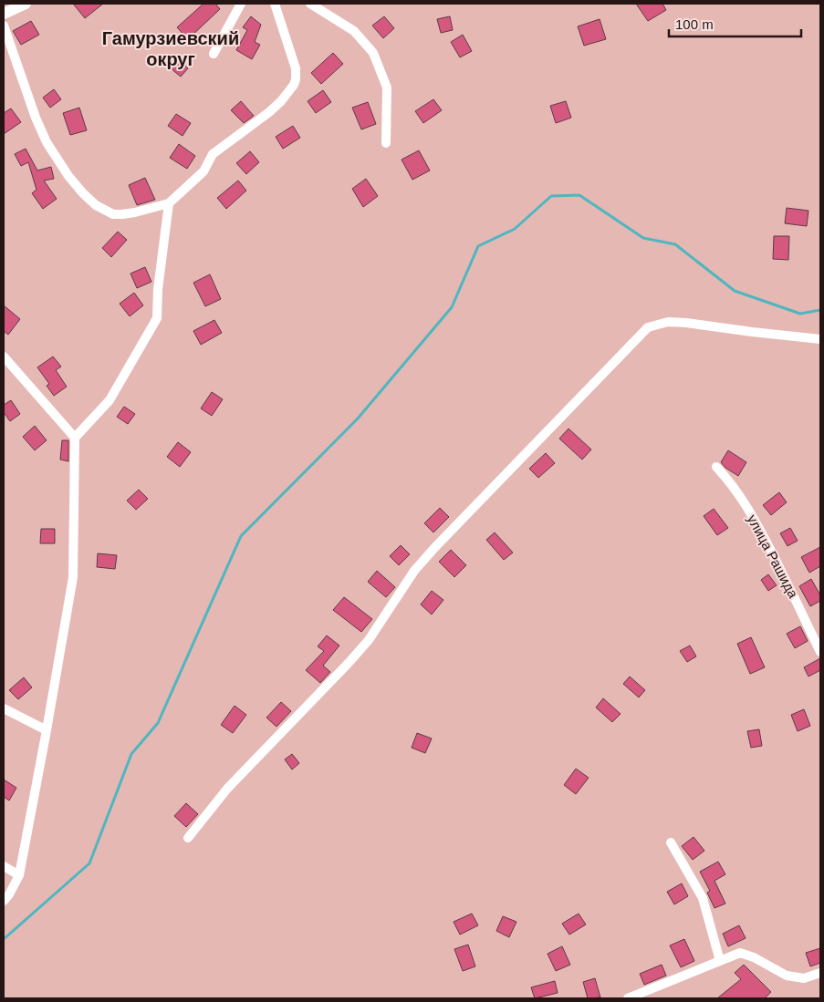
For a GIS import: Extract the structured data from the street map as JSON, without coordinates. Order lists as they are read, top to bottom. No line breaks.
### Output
{"streets":{"street":["улица Рашида"]},"districts":["Гамурзиевский округ"],"scale_bar":"100 m"}
